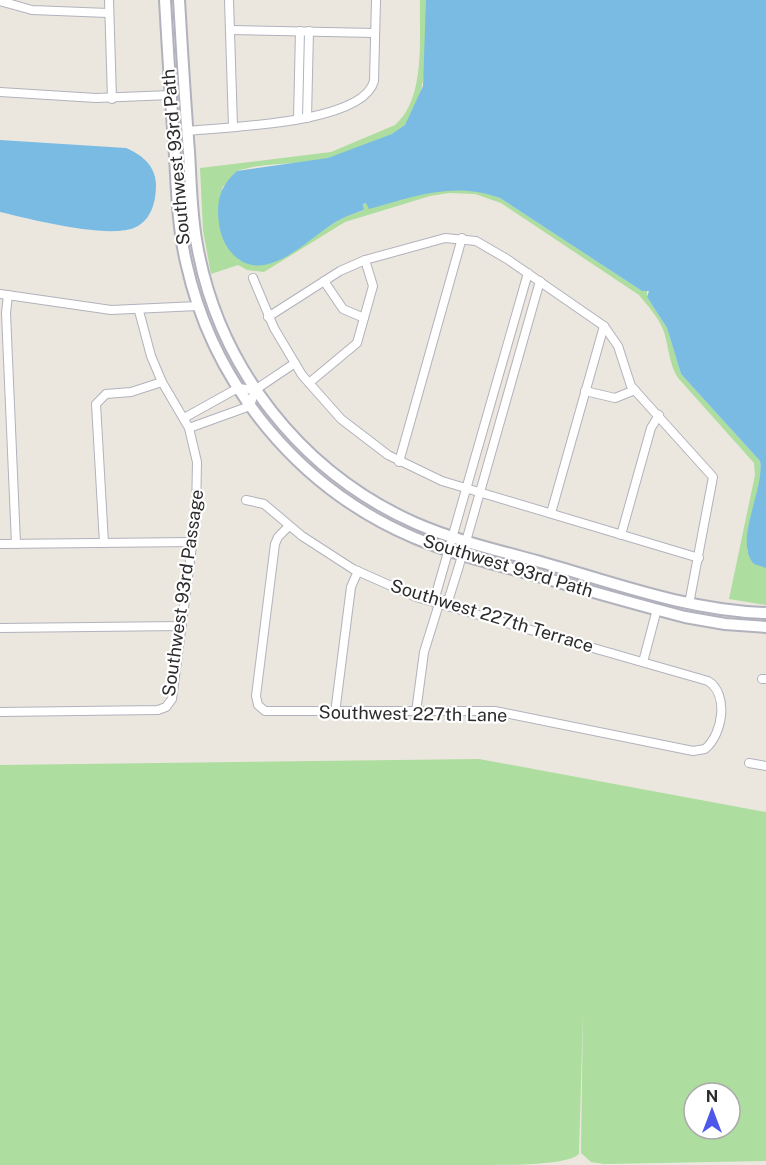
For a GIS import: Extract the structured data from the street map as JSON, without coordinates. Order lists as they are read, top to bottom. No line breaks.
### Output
{"streets":{"street":["Southwest 93rd Path","Southwest 93rd Passage","Southwest 227th Terrace","Southwest 227th Lane"]},"crossings":[["Southwest 227th Terrace","Southwest 227th Lane"]],"north":"top"}
